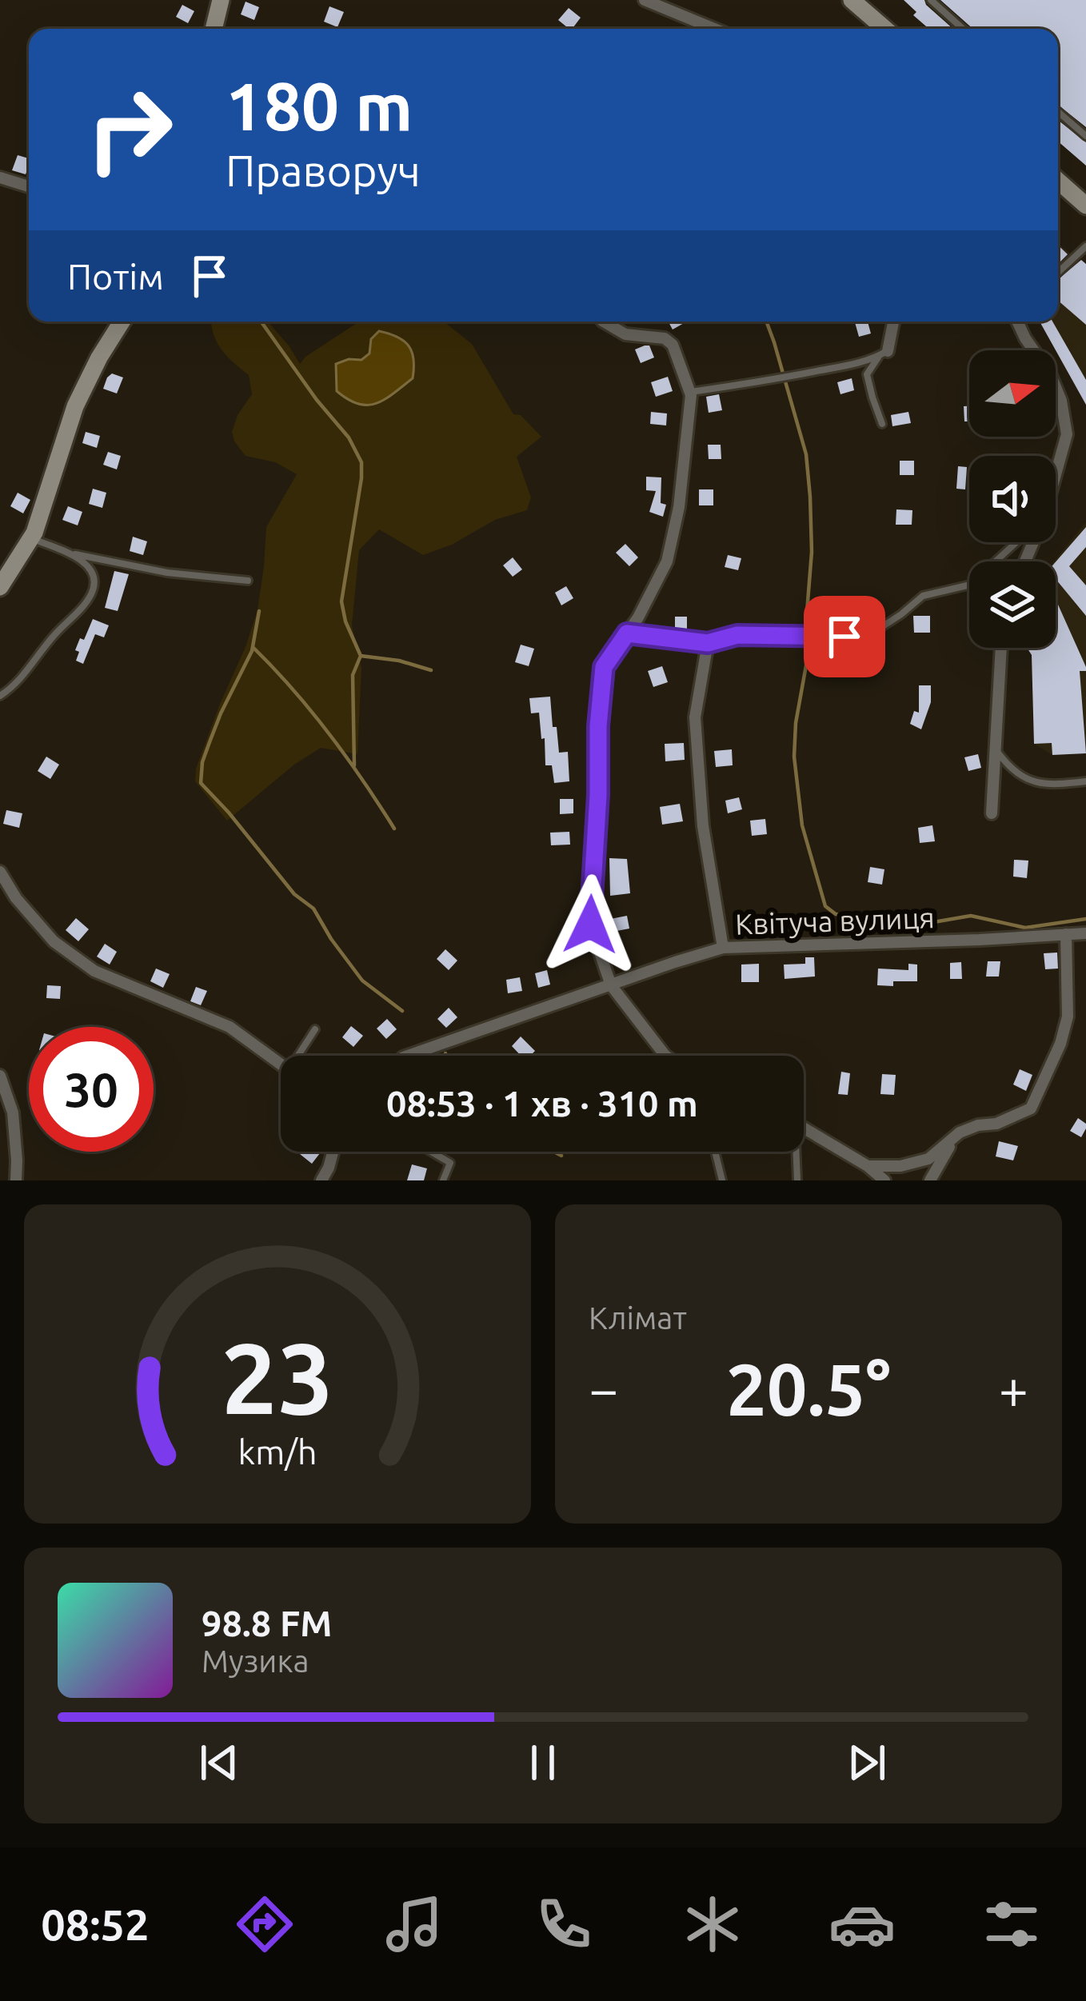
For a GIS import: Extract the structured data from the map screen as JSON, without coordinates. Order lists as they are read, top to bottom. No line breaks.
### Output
{"streets":{"street":["Квітуча вулиця"]},"north":"right","page":{"turn":["180 m","Праворуч"],"then":"Потім","limit":"30","trip":"08:53 · 1 хв · 310 m","tile":"Клімат","heat":["−","20.5°","+"],"song":["98.8 FM","Музика"],"tabs":"08:52","gauge":["23","km/h"]}}
